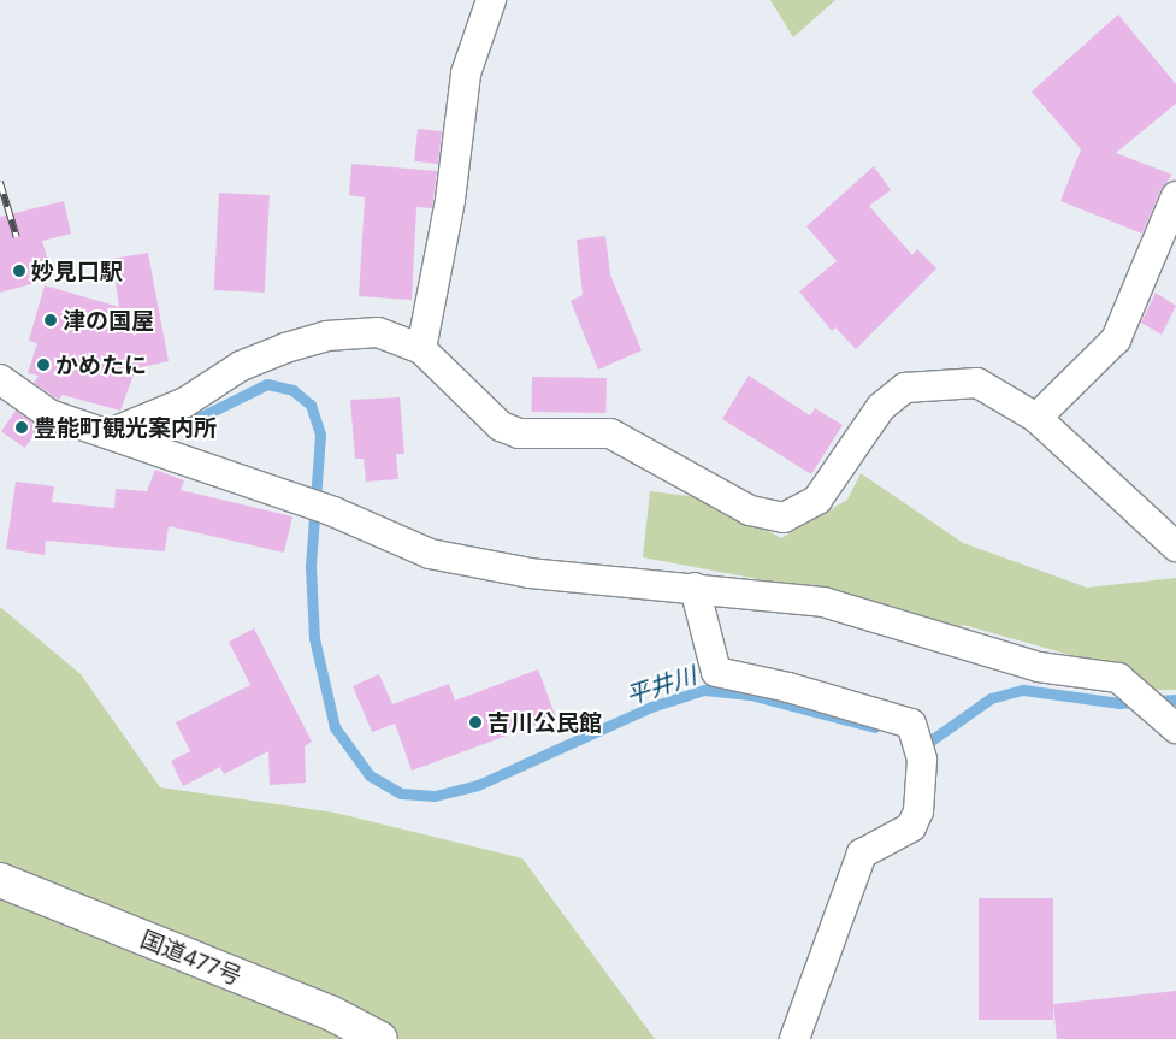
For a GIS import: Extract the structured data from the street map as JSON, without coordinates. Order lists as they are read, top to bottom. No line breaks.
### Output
{"streets":{"highway":["国道477号"]},"water":["平井川"],"places":["妙見口駅","津の国屋","かめたに","豊能町観光案内所","吉川公民館"]}
